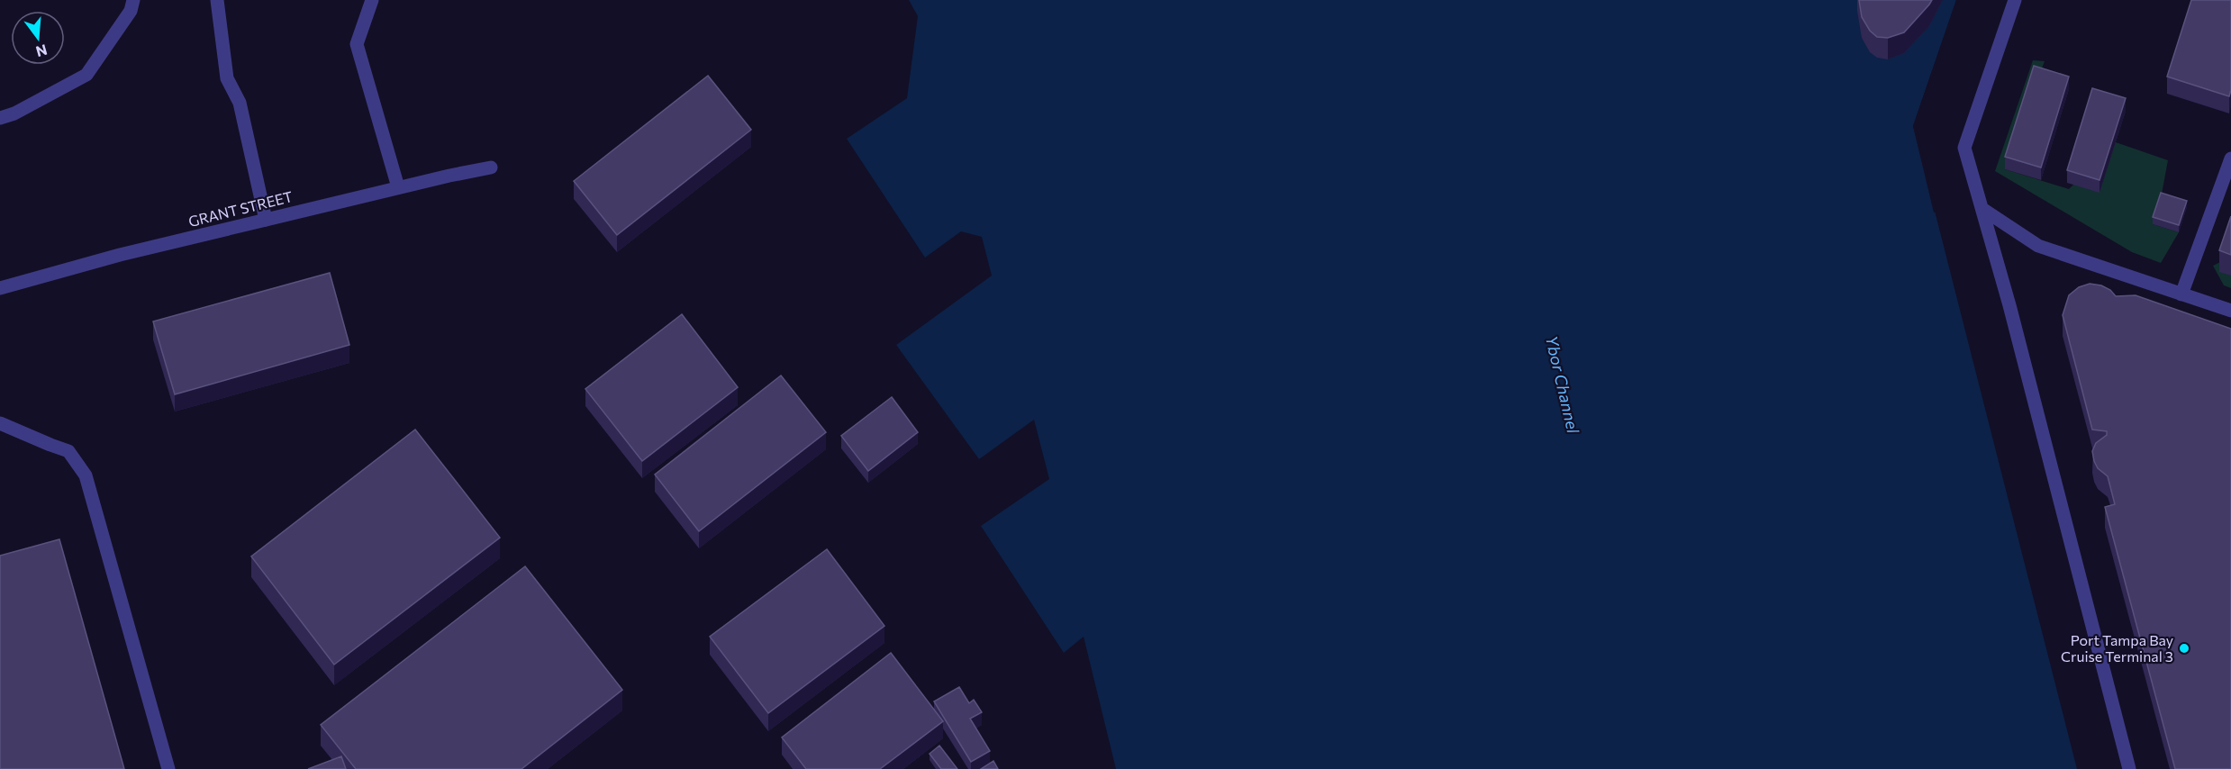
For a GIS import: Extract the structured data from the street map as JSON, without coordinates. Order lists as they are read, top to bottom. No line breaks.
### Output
{"streets":{"street":["GRANT STREET"]},"water":["Ybor Channel"],"places":["Port Tampa Bay Cruise Terminal 3"],"north":"bottom"}
